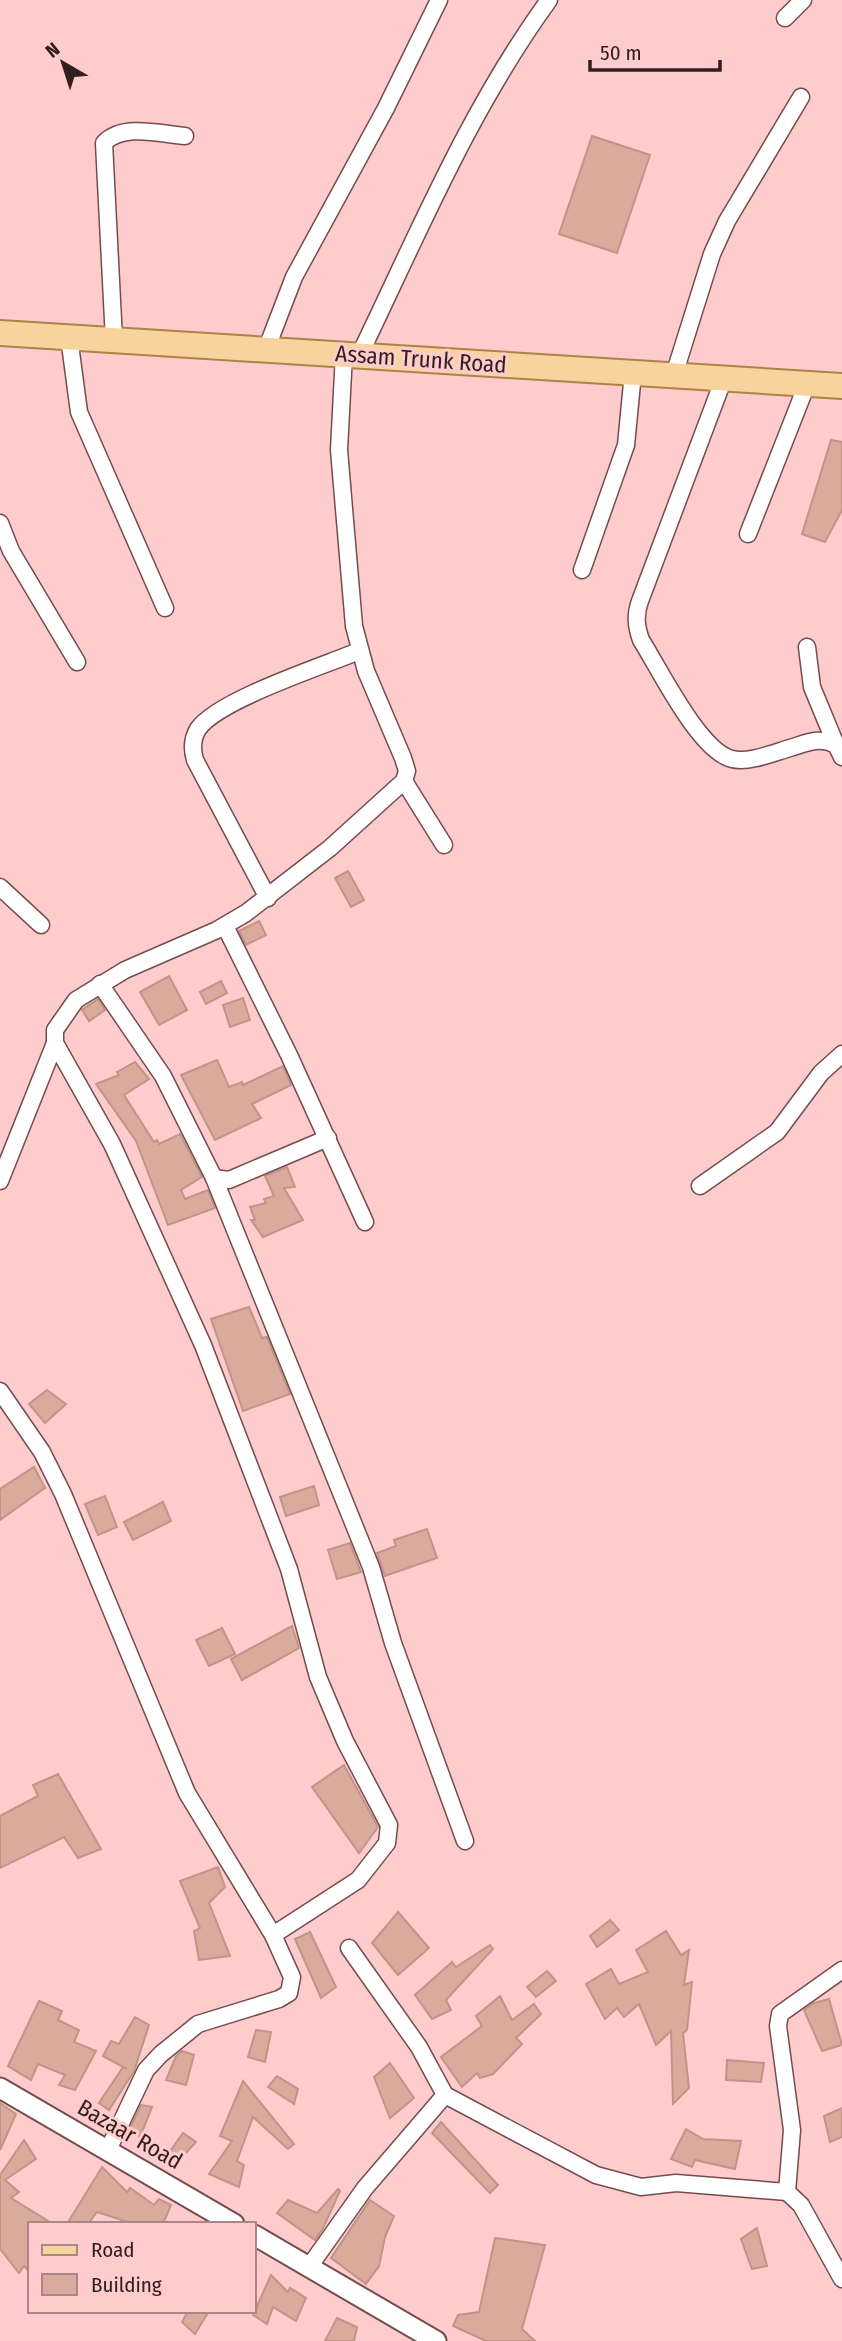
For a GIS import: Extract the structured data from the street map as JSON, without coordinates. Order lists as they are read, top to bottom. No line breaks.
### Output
{"streets":{"main road":["Assam Trunk Road"],"street":["Bazaar Road"]},"legend":["Road","Building"],"scale_bar":"50 m","north":"top left"}
